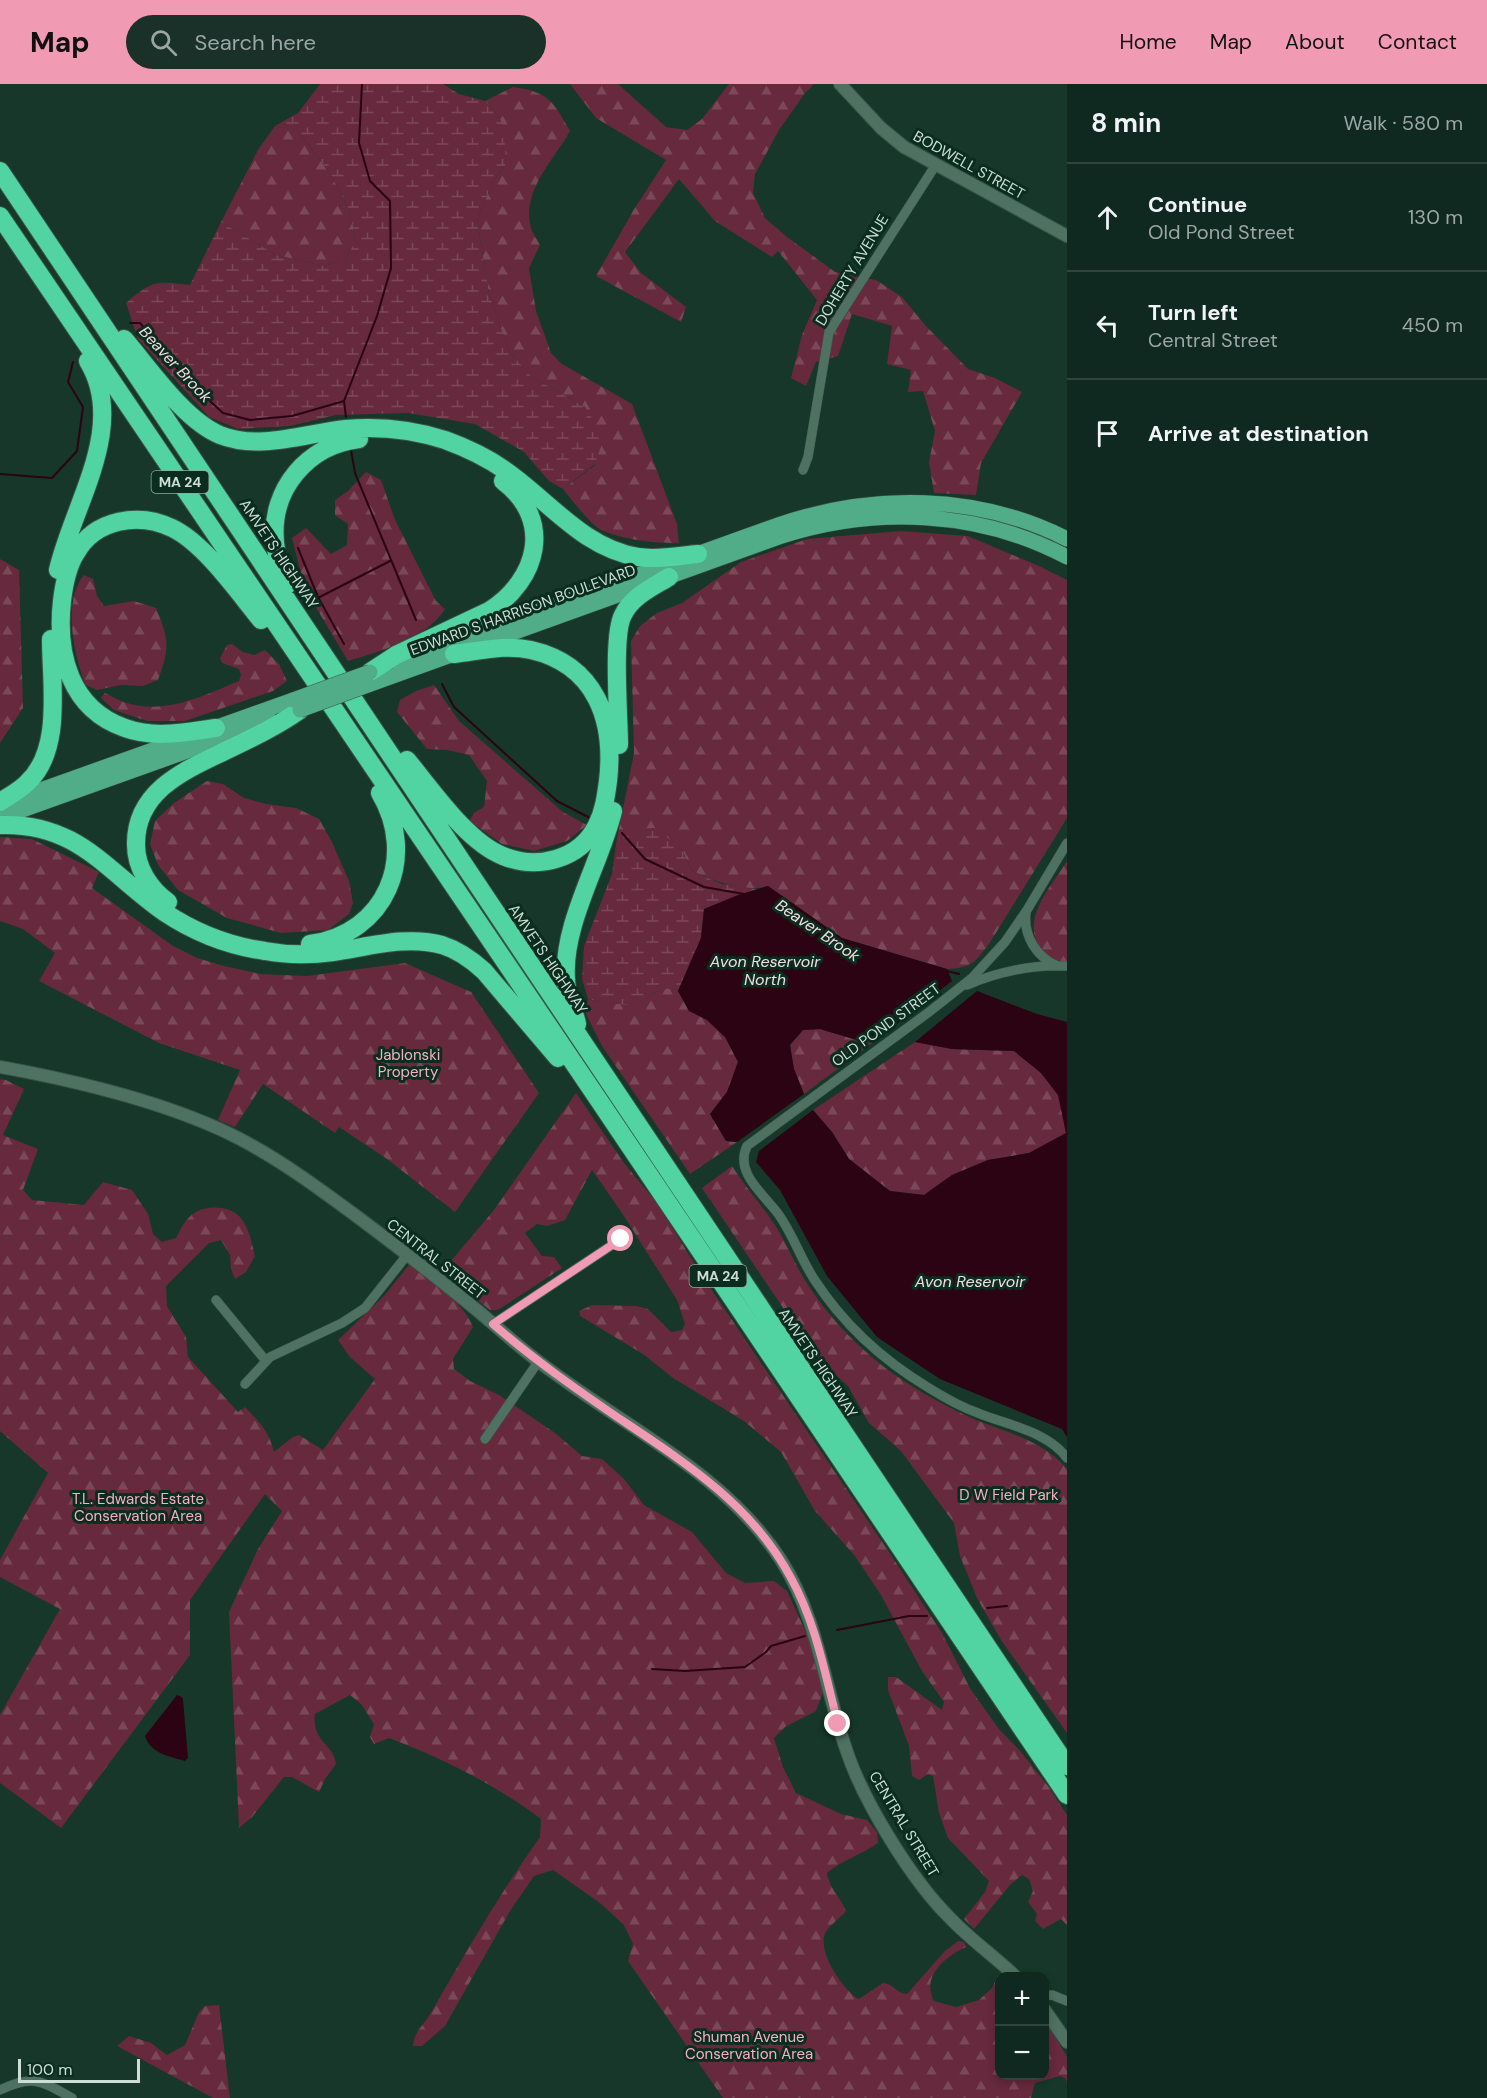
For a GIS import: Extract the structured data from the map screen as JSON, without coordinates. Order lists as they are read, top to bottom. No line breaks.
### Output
{"streets":{"highway":["MA 24","AMVETS HIGHWAY"],"main road":["EDWARD S HARRISON BOULEVARD"],"street":["BODWELL STREET","DOHERTY AVENUE","OLD POND STREET","CENTRAL STREET"]},"crossings":[["BODWELL STREET","DOHERTY AVENUE"]],"water":["Beaver Brook","Avon Reservoir North","Avon Reservoir"],"parks":["Jablonski Property","D W Field Park","T.L. Edwards Estate Conservation Area","Shuman Avenue Conservation Area"],"scale_bar":"100 m","page":{"header":"Map","search":"Search here","nav":["Home","Map","About","Contact"],"heading":["8 min","Walk · 580 m"],"list":[["Continue","Old Pond Street","130 m"],["Turn left","Central Street","450 m"],"Arrive at destination"],"map_buttons":["+","−"],"scale":"100 m"}}
